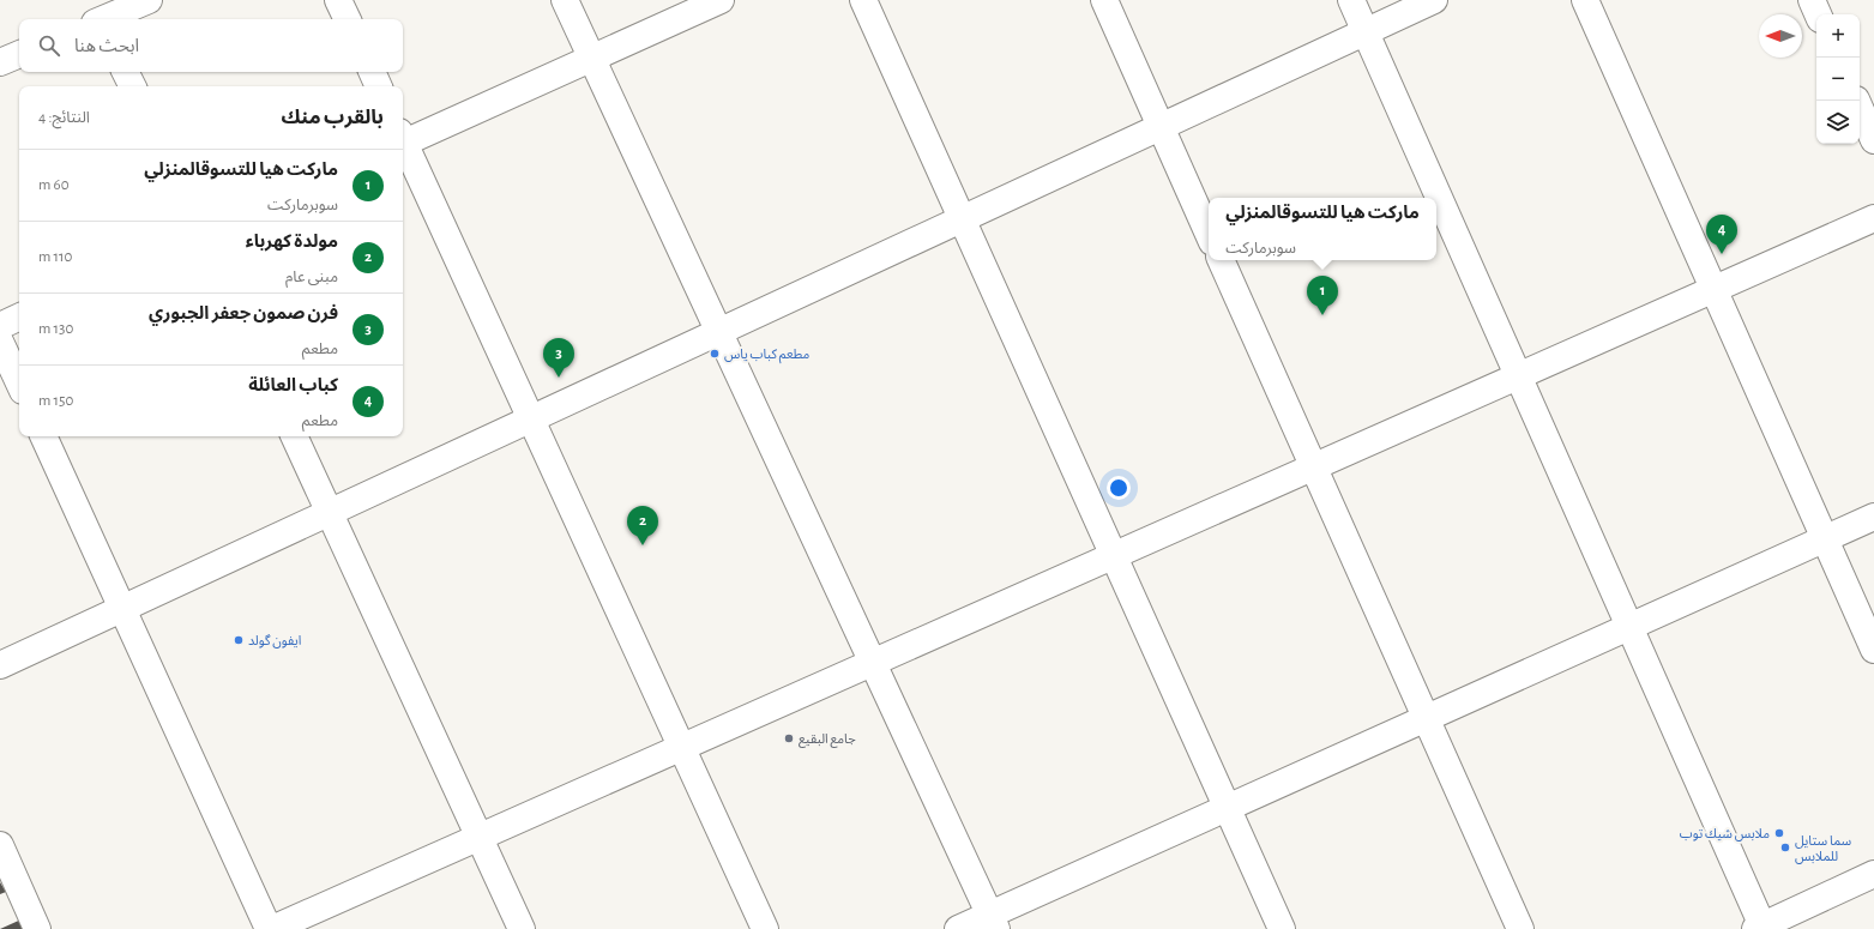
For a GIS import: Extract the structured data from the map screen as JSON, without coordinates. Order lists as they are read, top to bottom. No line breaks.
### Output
{"places":["مطعم كباب ياس","ايفون گولد","جامع البقيع","ملابس شيك توب","سما ستايل للملابس"],"north":"left","page":{"map_buttons":["+","−"],"search":"ابحث هنا","heading":["بالقرب منك","النتائج: 4"],"list":[{"mark":"1","name":"ماركت هيا للتسوقالمنزلي","note":"سوبرماركت","value":"60 m"},{"mark":"2","name":"مولدة كهرباء","note":"مبنى عام","value":"110 m"},{"mark":"3","name":"فرن صمون جعفر الجبوري","note":"مطعم","value":"130 m"},{"mark":"4","name":"كباب العائلة","note":"مطعم","value":"150 m"}],"popup":["ماركت هيا للتسوقالمنزلي","سوبرماركت"],"pins":["4","1","3","2"]}}
